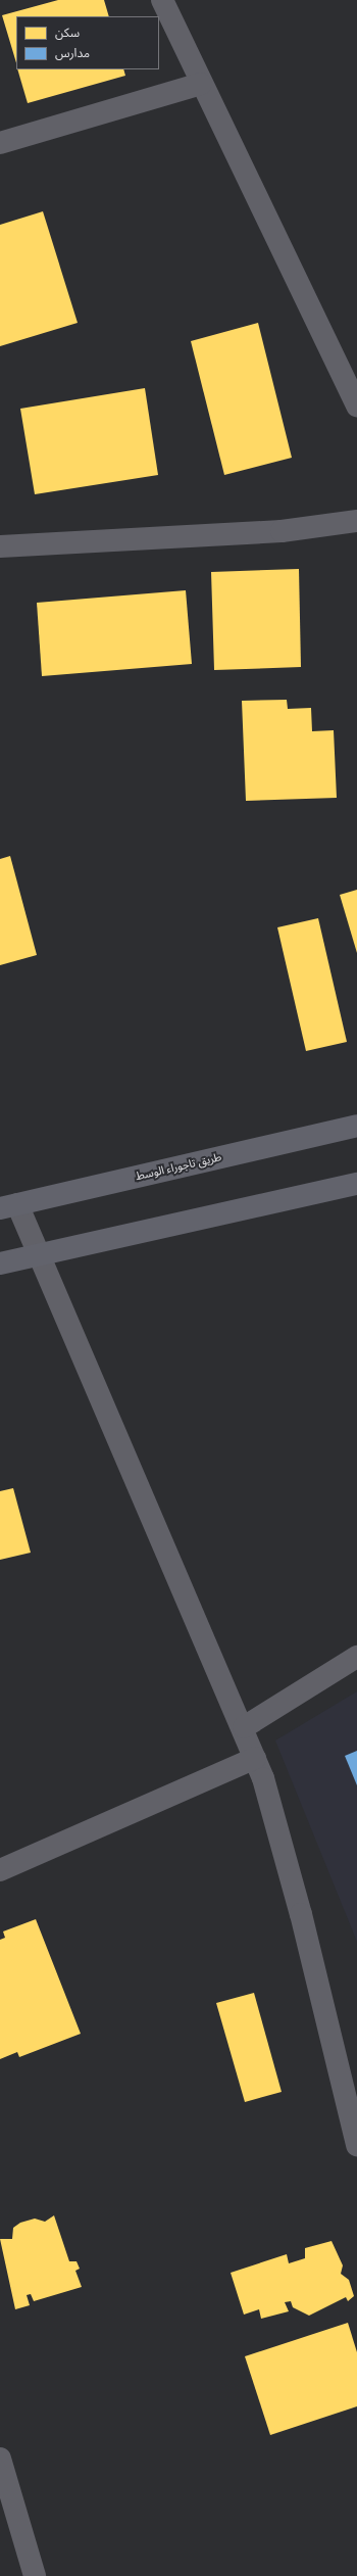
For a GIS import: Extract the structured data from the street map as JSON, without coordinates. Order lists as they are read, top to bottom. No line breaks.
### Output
{"streets":{"main road":["طريق تاجوراء الوسط"]},"legend":["سكن","مدارس"]}
